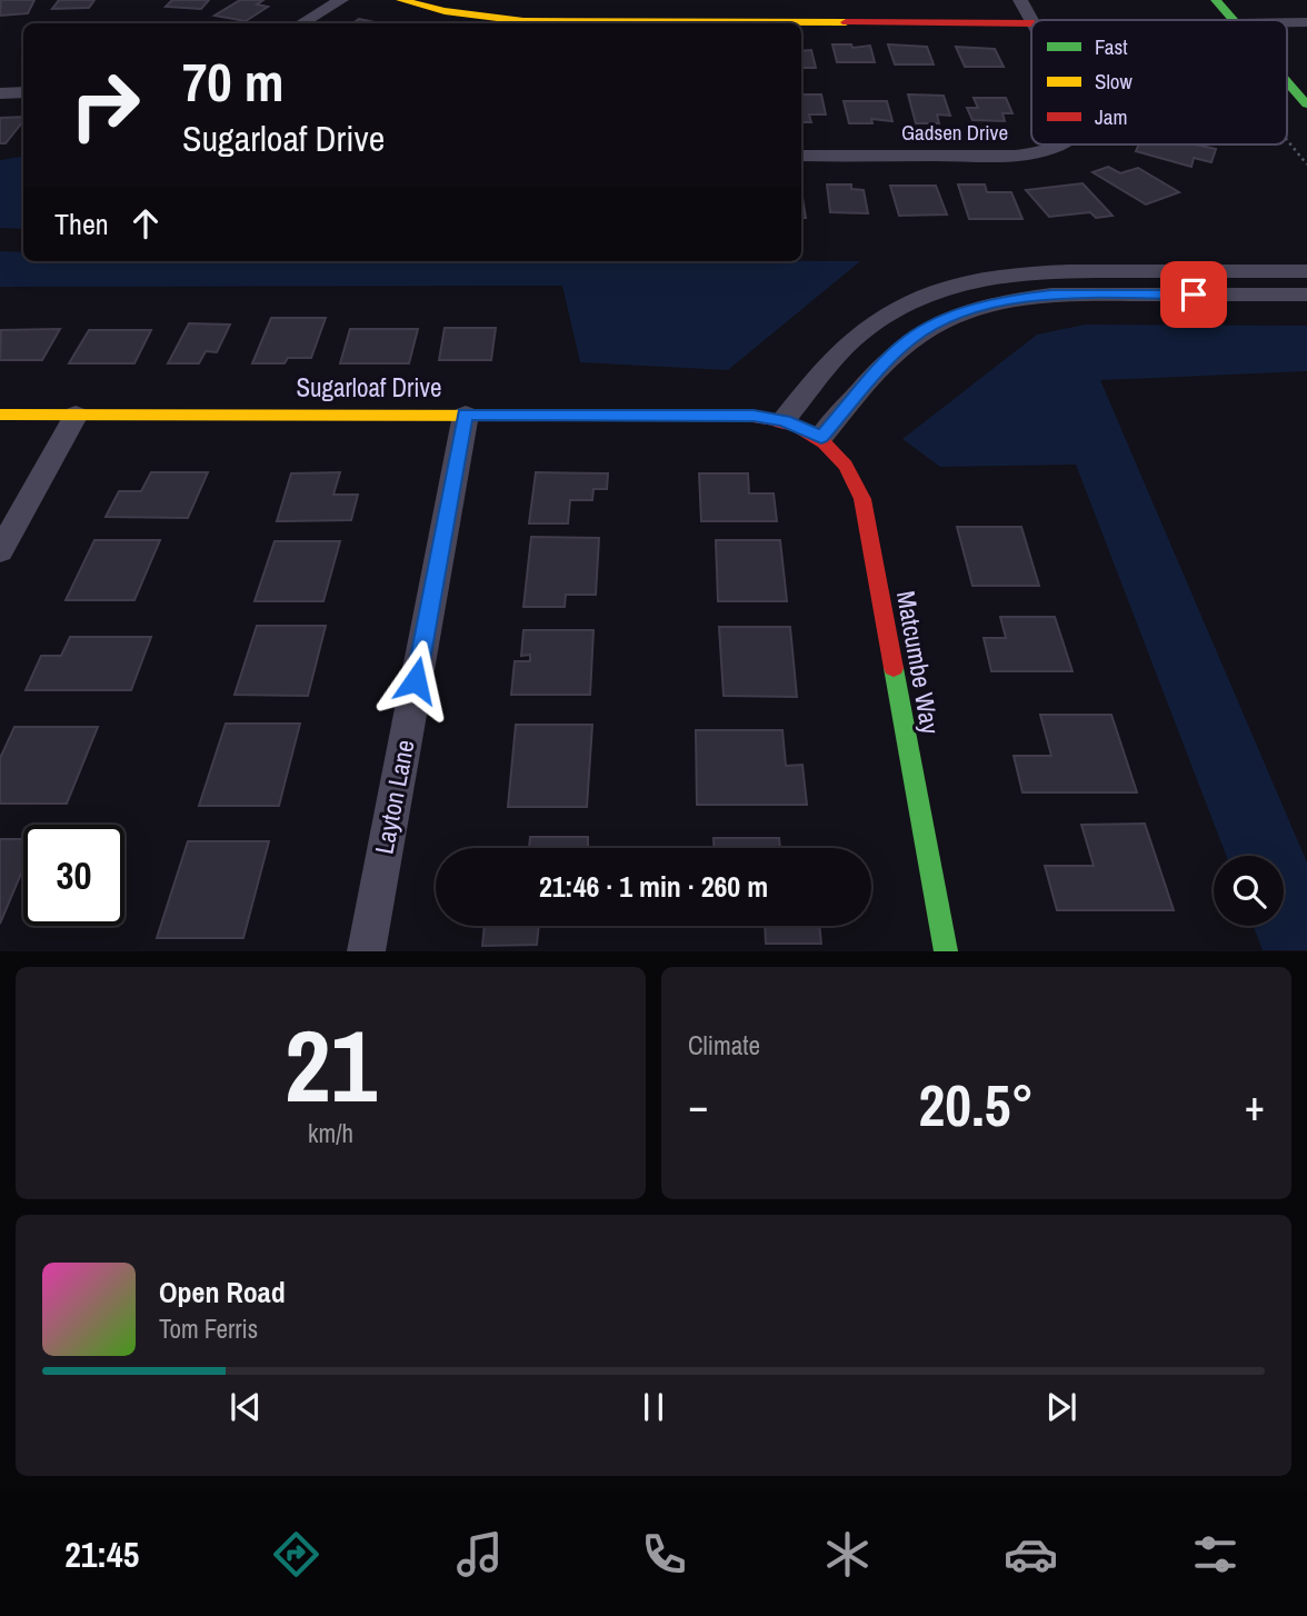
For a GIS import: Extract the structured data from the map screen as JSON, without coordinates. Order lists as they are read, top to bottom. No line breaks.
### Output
{"streets":{"street":["Gadsen Drive","Sugarloaf Drive","Matcumbe Way","Layton Lane"]},"crossings":[["Sugarloaf Drive","Matcumbe Way"],["Sugarloaf Drive","Layton Lane"]],"legend":["Fast","Slow","Jam"],"page":{"turn":["70 m","Sugarloaf Drive"],"then":"Then","limit":"30","trip":"21:46 · 1 min · 260 m","tile":[["21","km/h"],"Climate"],"heat":["−","20.5°","+"],"song":["Open Road","Tom Ferris"],"tabs":"21:45"}}
